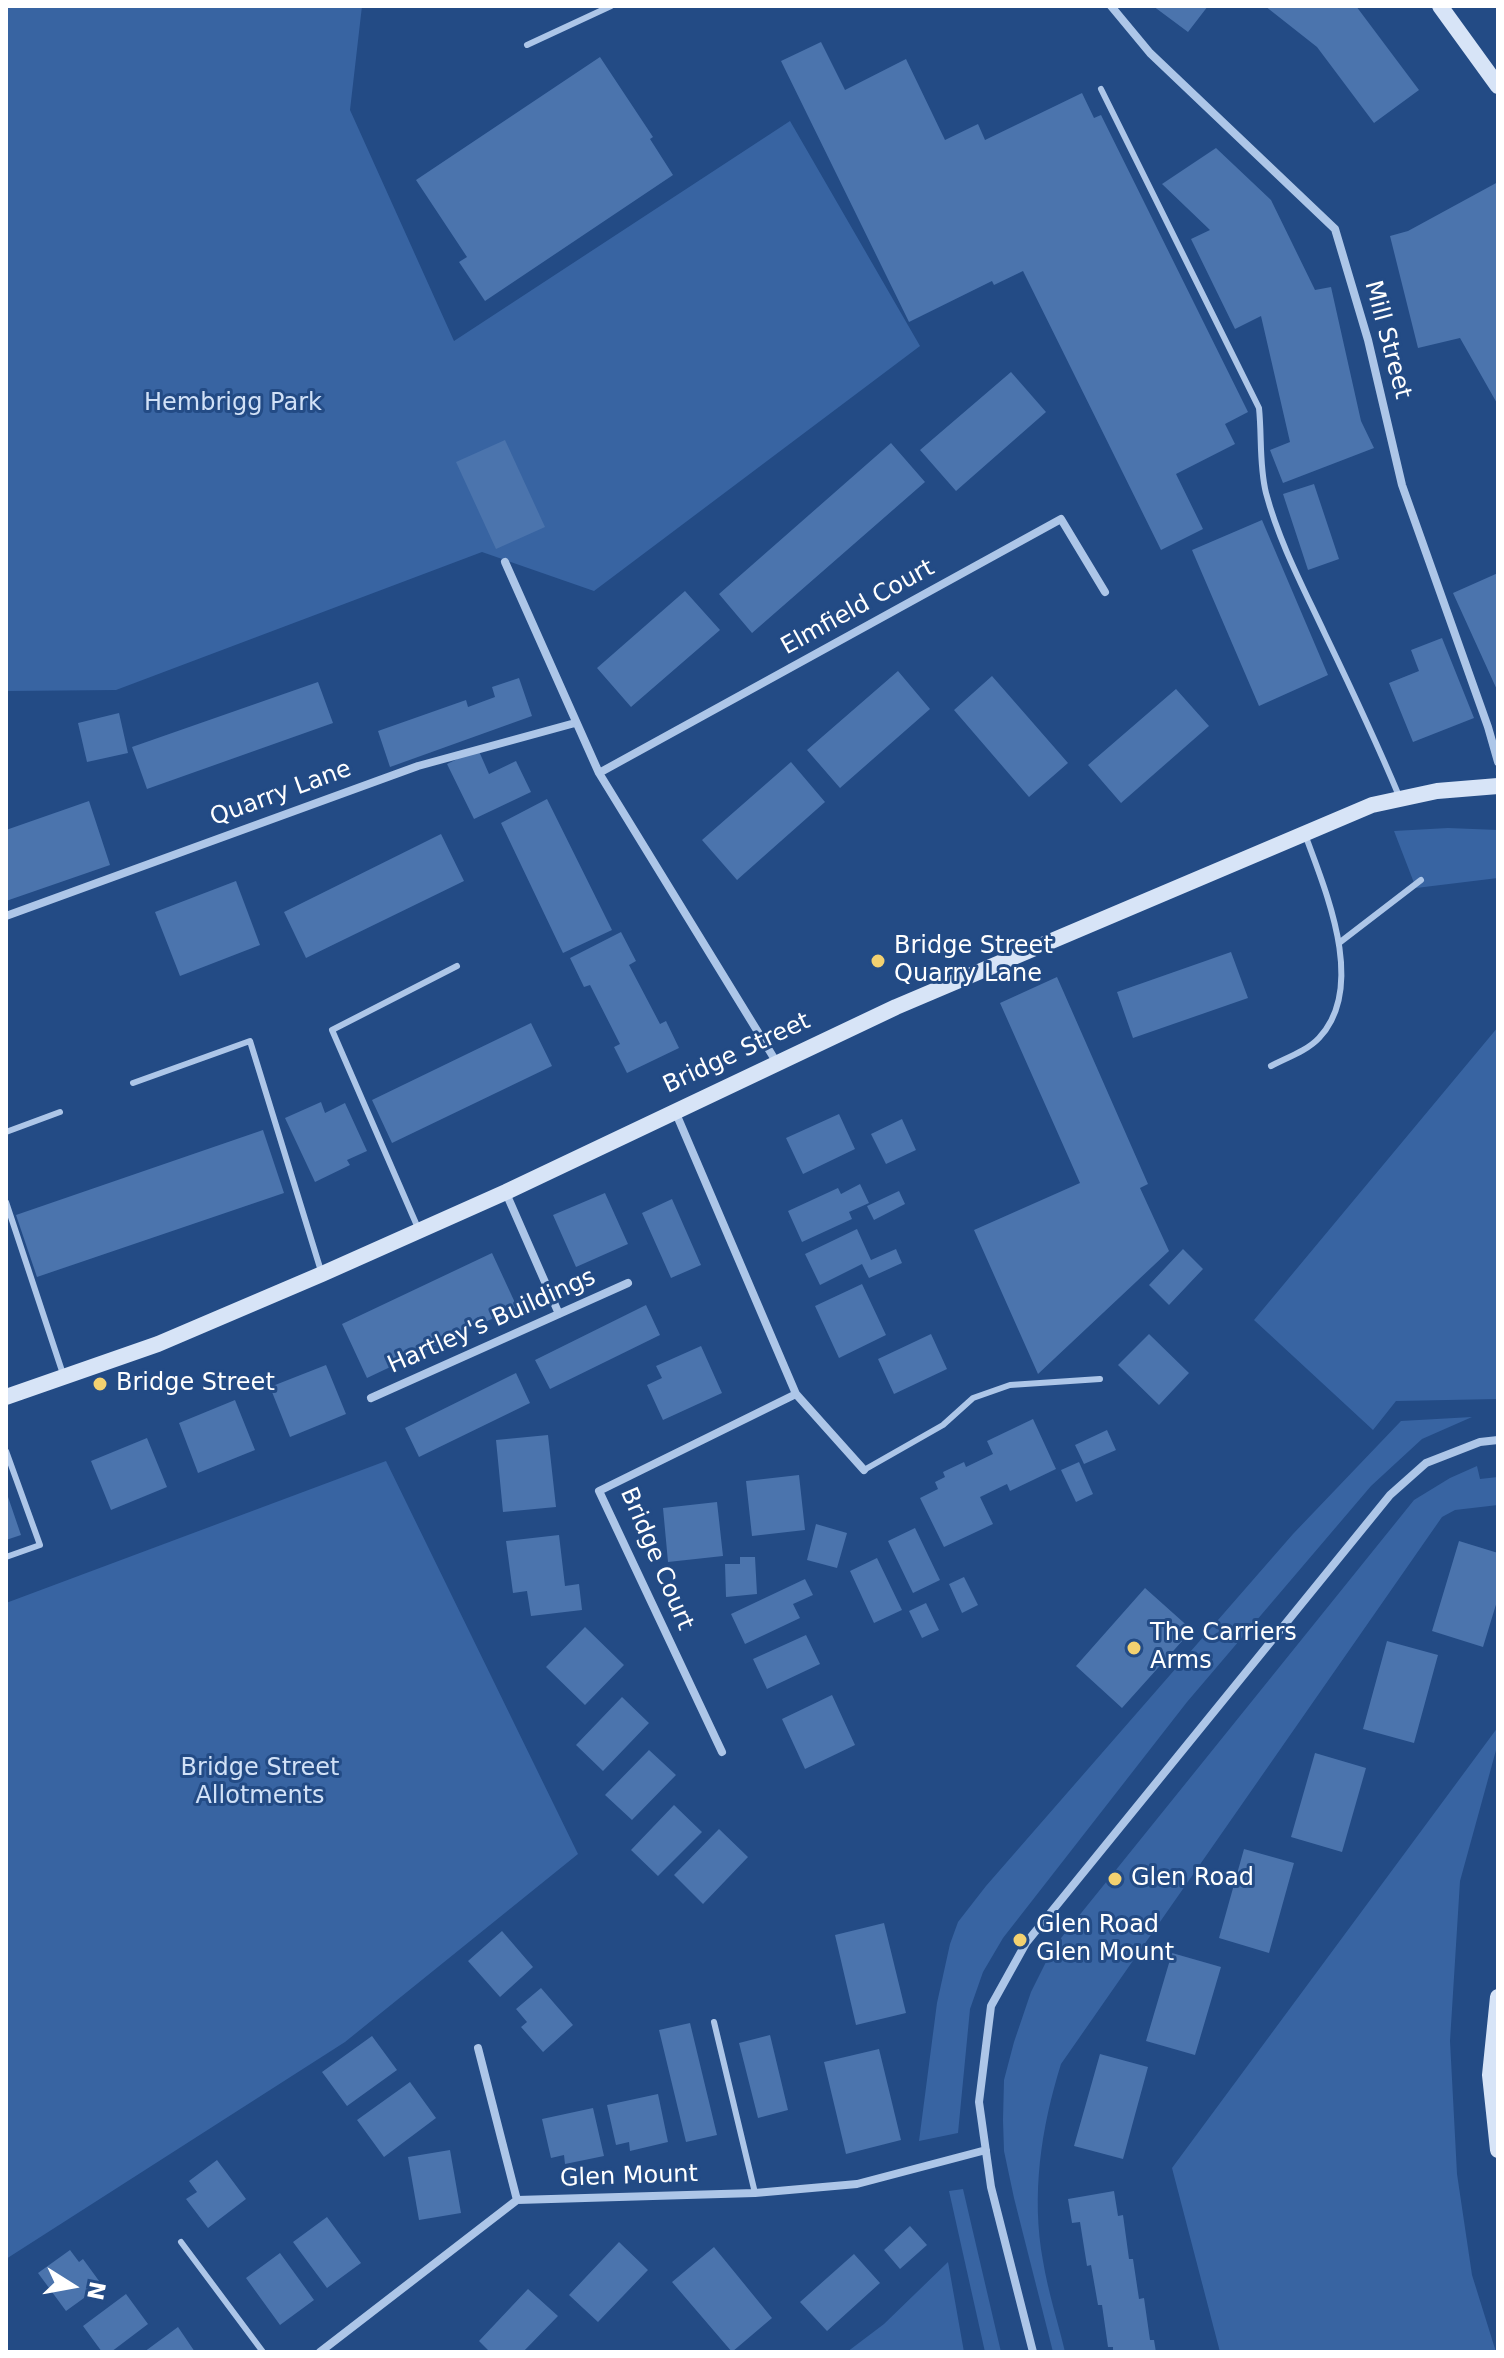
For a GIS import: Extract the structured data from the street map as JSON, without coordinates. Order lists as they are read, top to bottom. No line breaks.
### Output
{"streets":{"main road":["Bridge Street"],"street":["Mill Street","Elmfield Court","Quarry Lane","Hartley's Buildings","Bridge Court","Glen Mount"]},"parks":["Hembrigg Park","Bridge Street Allotments"],"places":["Bridge Street Quarry Lane","Bridge Street","The Carriers Arms","Glen Road","Glen Road Glen Mount"],"north":"right"}
